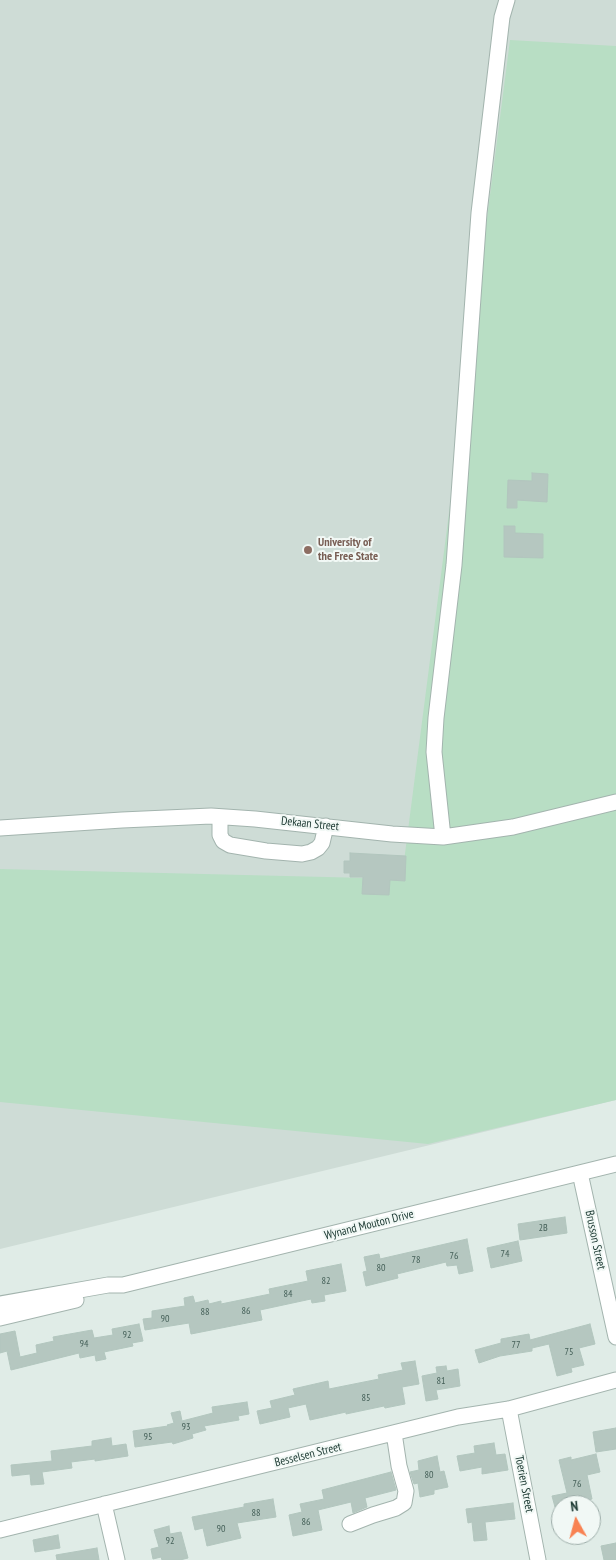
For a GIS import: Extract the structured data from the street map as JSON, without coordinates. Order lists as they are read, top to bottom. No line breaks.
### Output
{"streets":{"street":["Dekaan Street","Wynand Mouton Drive","Brusson Street","Besselsen Street","Toerien Street"]},"crossings":[["Wynand Mouton Drive","Brusson Street"],["Besselsen Street","Toerien Street"]],"places":["University of the Free State"],"house_numbers":["2B","74","76","78","80","82","84","86","88","90","92","94","77","75","81","85","93","95","80","76","88","86","90","92"],"north":"top"}
